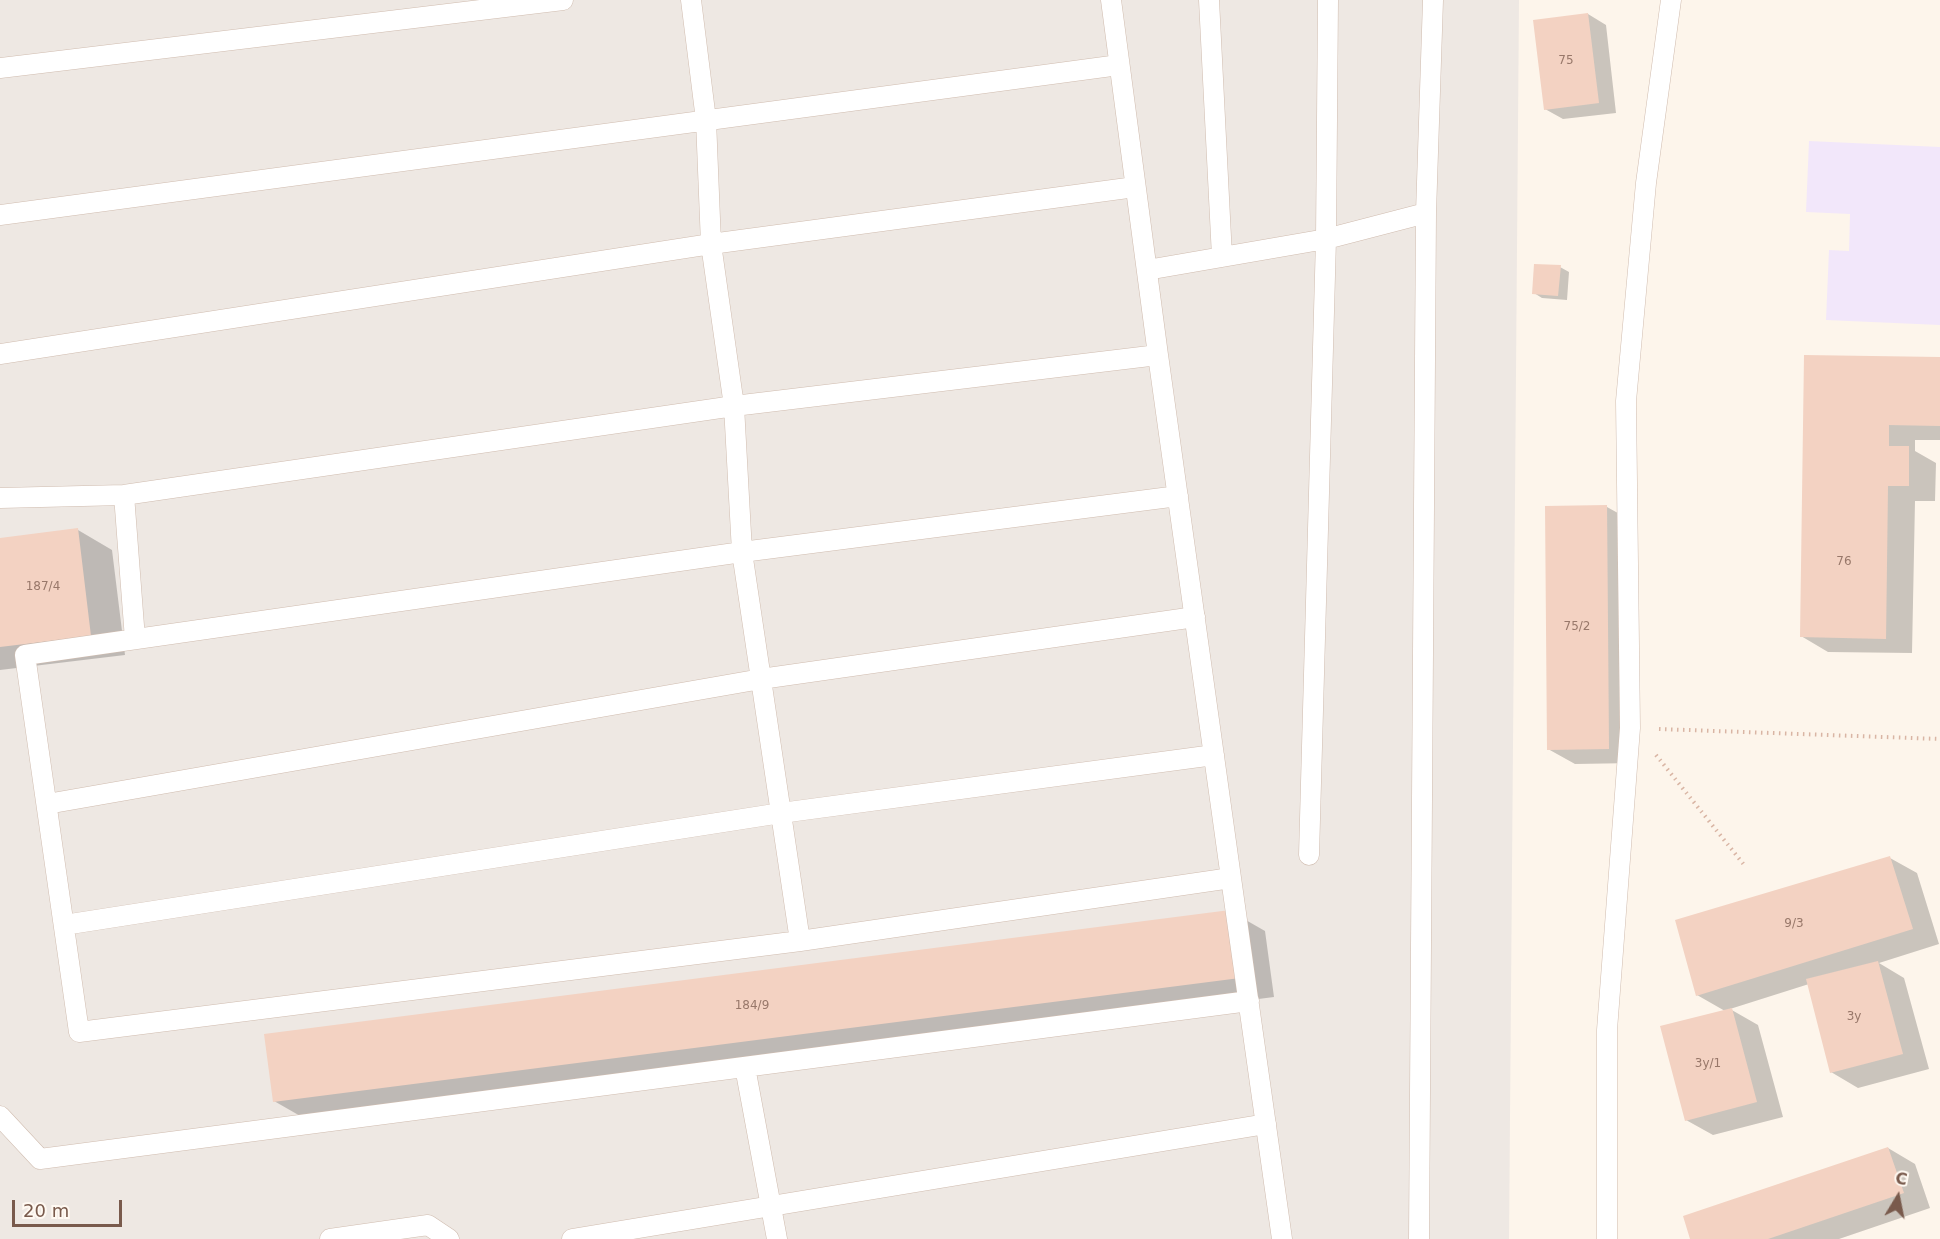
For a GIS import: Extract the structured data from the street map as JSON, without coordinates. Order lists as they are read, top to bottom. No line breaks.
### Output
{"house_numbers":["75","76","187/4","75/2","9/3","184/9","3у","3у/1"],"scale_bar":"20 m","north":"top"}
